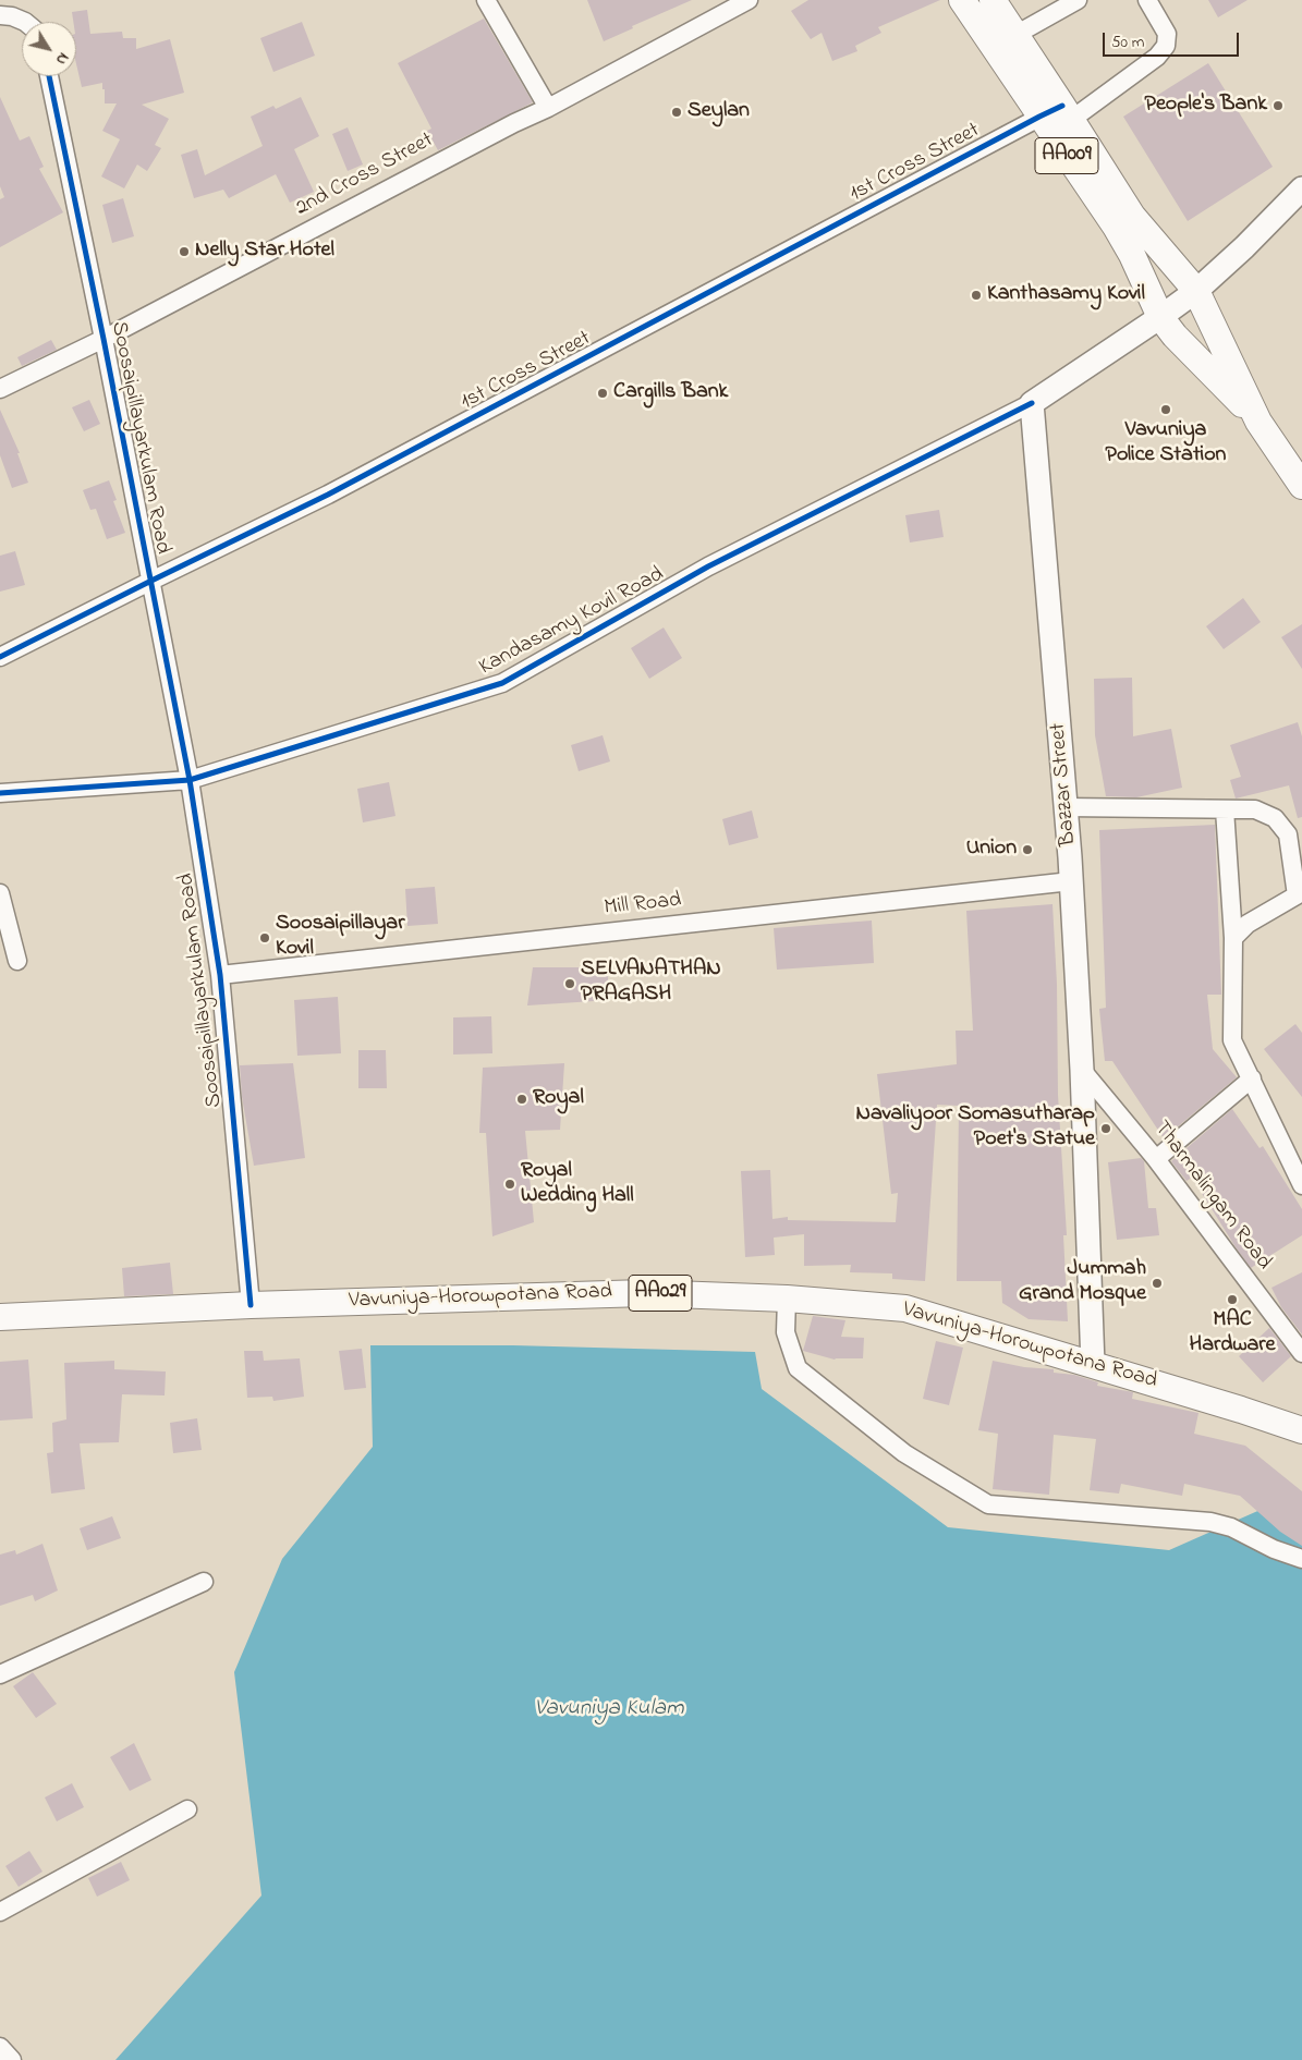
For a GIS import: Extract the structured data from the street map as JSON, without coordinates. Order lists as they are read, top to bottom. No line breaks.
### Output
{"streets":{"highway":["AA009","AA029","Vavuniya-Horowpotana Road"],"main road":["Bazzar Street"],"street":["1st Cross Street","2nd Cross Street","Soosaipillayarkulam Road","Kandasamy Kovil Road","Mill Road","Tharmalingam Road"]},"crossings":[["AA009","1st Cross Street"],["1st Cross Street","Soosaipillayarkulam Road"],["2nd Cross Street","Soosaipillayarkulam Road"],["Soosaipillayarkulam Road","Kandasamy Kovil Road"],["Soosaipillayarkulam Road","Mill Road"],["Soosaipillayarkulam Road","Vavuniya-Horowpotana Road"],["Kandasamy Kovil Road","Bazzar Street"],["Bazzar Street","Mill Road"],["Bazzar Street","Tharmalingam Road"],["Bazzar Street","Vavuniya-Horowpotana Road"]],"water":["Vavuniya Kulam"],"places":["People's Bank","Seylan","Nelly Star Hotel","Kanthasamy Kovil","Cargills Bank","Vavuniya Police Station","Union","Soosaipillayar Kovil","SELVANATHAN PRAGASH","Royal","Navaliyoor Somasutharap Poet's Statue","Royal Wedding Hall","Jummah Grand Mosque","MAC Hardware"],"scale_bar":"50 m","north":"bottom right"}
